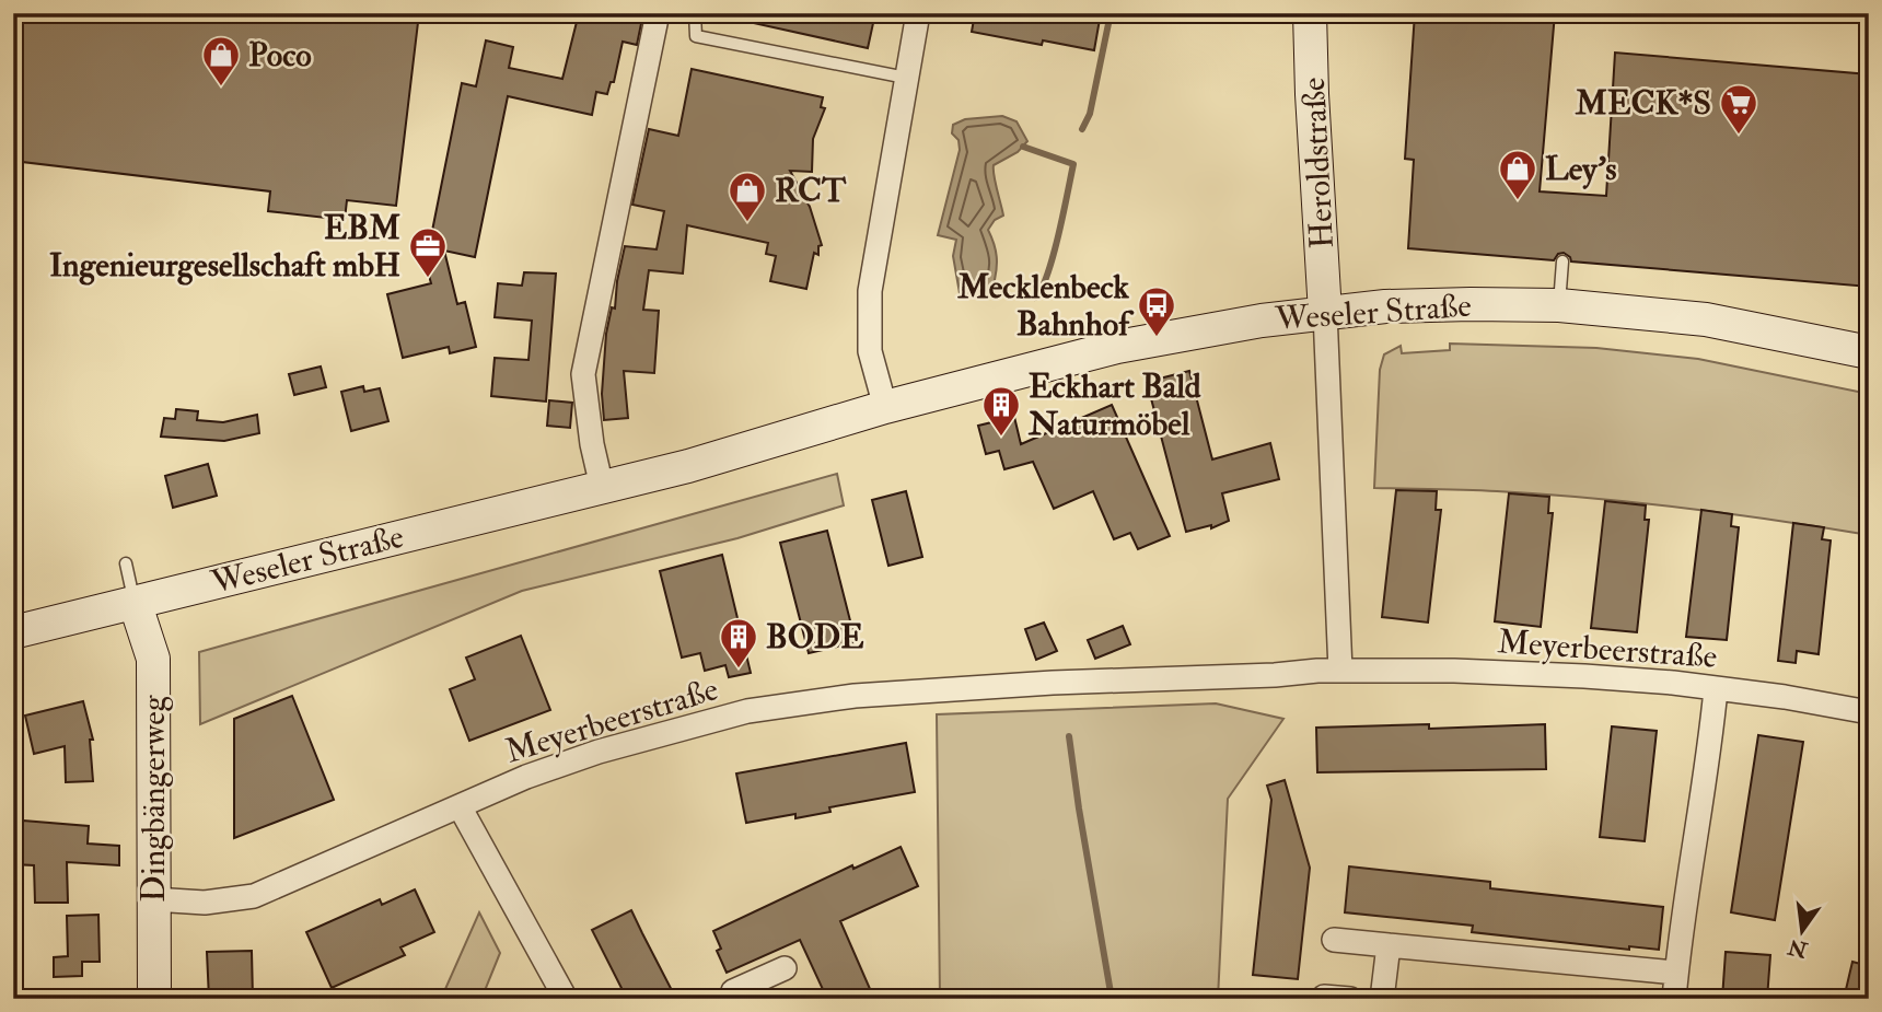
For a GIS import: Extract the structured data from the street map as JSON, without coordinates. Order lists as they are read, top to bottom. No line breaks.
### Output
{"streets":{"main road":["Heroldstraße","Weseler Straße","Dingbängerweg"],"street":["Meyerbeerstraße"]},"crossings":[["Heroldstraße","Weseler Straße"],["Weseler Straße","Dingbängerweg"],["Meyerbeerstraße","Dingbängerweg"]],"places":{"shop":["Poco","Ley's","RCT"],"supermarket":["MECK*S"],"office":["EBM Ingenieurgesellschaft mbH"],"bus stop":["Mecklenbeck Bahnhof"],"building":["Eckhart Bald Naturmöbel","BODE"]},"north":"bottom"}
